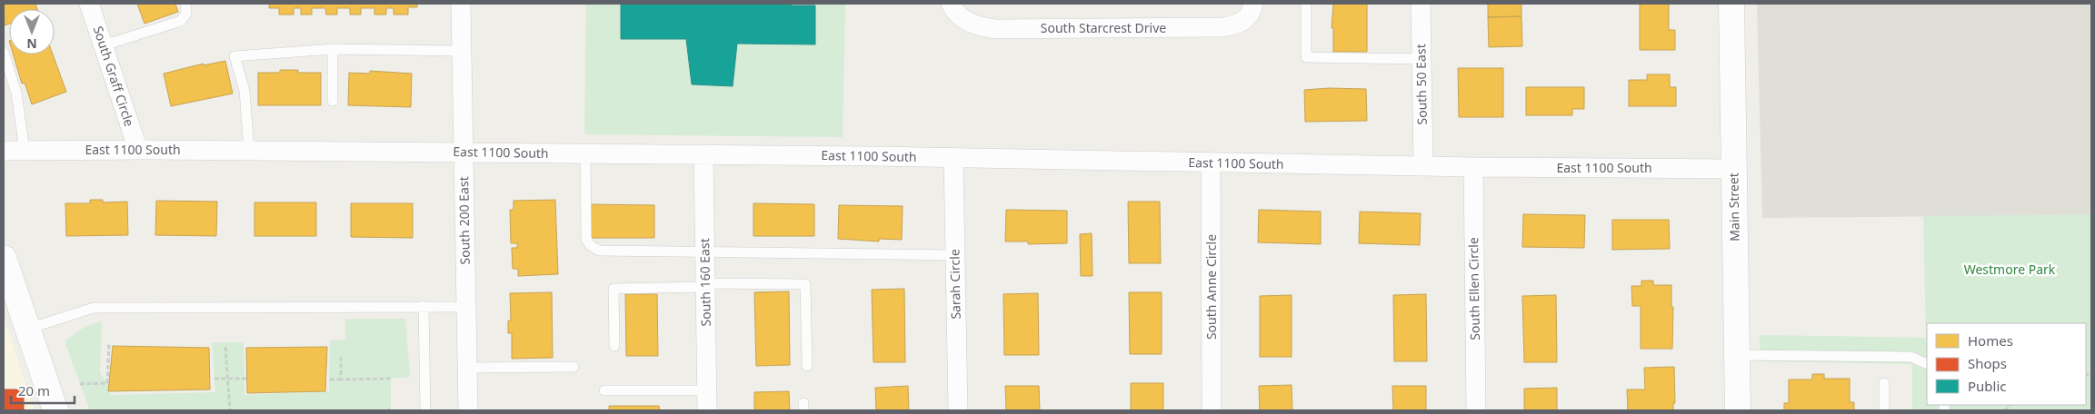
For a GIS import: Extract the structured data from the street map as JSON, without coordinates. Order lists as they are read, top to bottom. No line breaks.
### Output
{"streets":{"street":["South Starcrest Drive","South Graff Circle","South 50 East","East 1100 South","Main Street","South 200 East","South 160 East","Sarah Circle","South Anne Circle","South Ellen Circle"]},"crossings":[["South Graff Circle","East 1100 South"],["South 50 East","East 1100 South"],["East 1100 South","Main Street"],["East 1100 South","South 200 East"],["East 1100 South","South 160 East"],["East 1100 South","Sarah Circle"],["East 1100 South","South Anne Circle"],["East 1100 South","South Ellen Circle"]],"parks":["Westmore Park"],"legend":["Homes","Shops","Public"],"scale_bar":"20 m","north":"bottom"}
